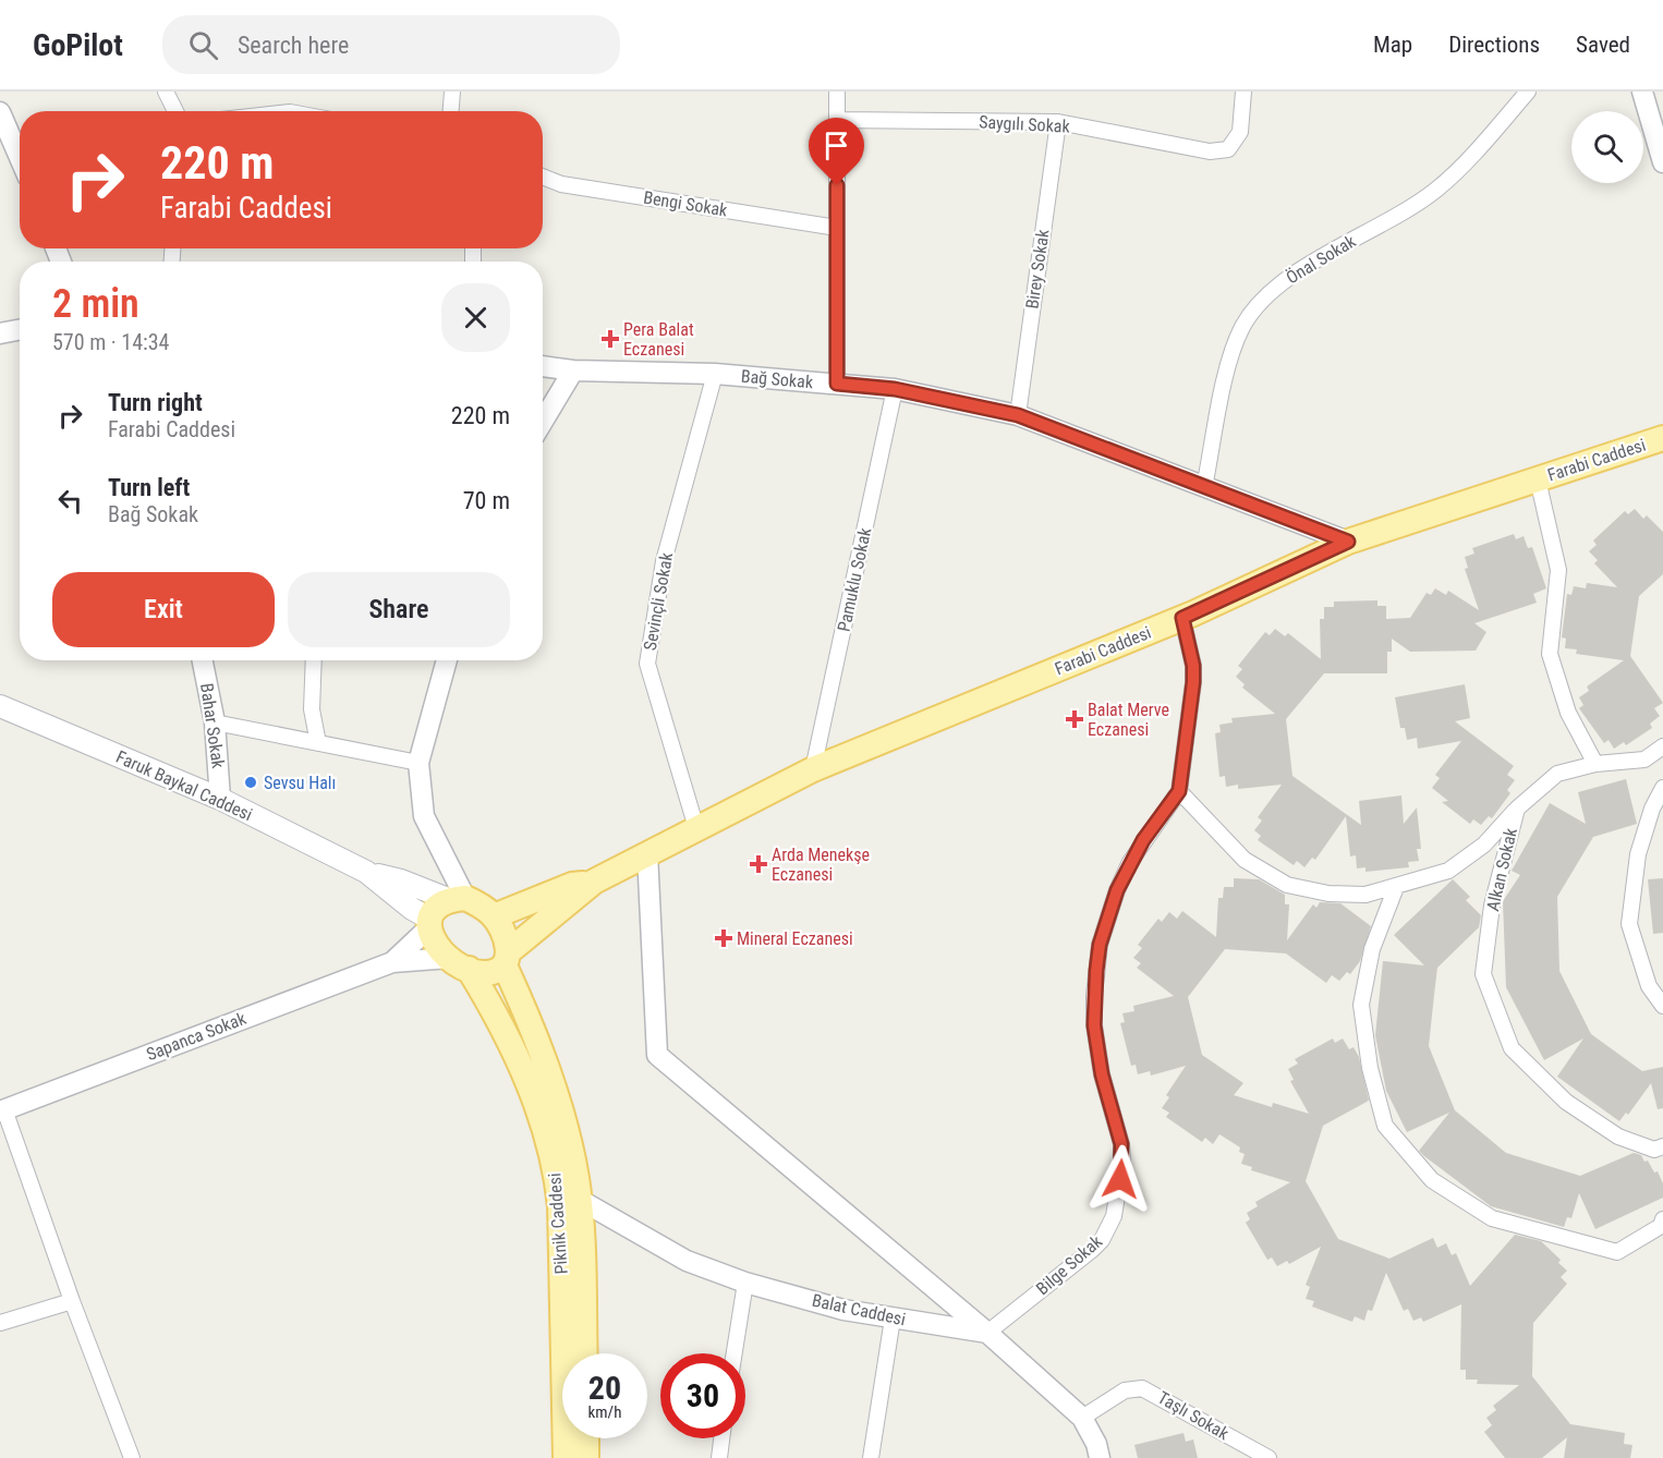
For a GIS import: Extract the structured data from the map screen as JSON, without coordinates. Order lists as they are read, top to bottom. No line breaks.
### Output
{"streets":{"main road":["Farabi Caddesi","Faruk Baykal Caddesi","Piknik Caddesi"],"street":["Saygılı Sokak","Bengi Sokak","Önal Sokak","Birey Sokak","Bağ Sokak","Pamuklu Sokak","Sevinçli Sokak","Bahar Sokak","Alkan Sokak","Sapanca Sokak","Bilge Sokak","Balat Caddesi","Taşlı Sokak"]},"crossings":[["Saygılı Sokak","Birey Sokak"],["Önal Sokak","Bağ Sokak"],["Birey Sokak","Bağ Sokak"],["Bağ Sokak","Farabi Caddesi"],["Bağ Sokak","Pamuklu Sokak"],["Bağ Sokak","Sevinçli Sokak"],["Farabi Caddesi","Pamuklu Sokak"],["Farabi Caddesi","Sevinçli Sokak"],["Farabi Caddesi","Bilge Sokak"],["Bahar Sokak","Faruk Baykal Caddesi"],["Sapanca Sokak","Piknik Caddesi"],["Piknik Caddesi","Balat Caddesi"],["Bilge Sokak","Balat Caddesi"]],"places":{"health":["Pera Balat Eczanesi","Balat Merve Eczanesi","Arda Menekşe Eczanesi","Mineral Eczanesi"],"other":["Sevsu Halı"]},"page":{"header":"GoPilot","search":"Search here","nav":["Map","Directions","Saved"],"turn":["220 m","Farabi Caddesi"],"heading":["2 min","570 m · 14:34"],"list":[{"name":"Turn right","note":"Farabi Caddesi","value":"220 m"},{"name":"Turn left","note":"Bağ Sokak","value":"70 m"}],"buttons":["Exit","Share"],"speed":"20 km/h","limit":"30"}}
